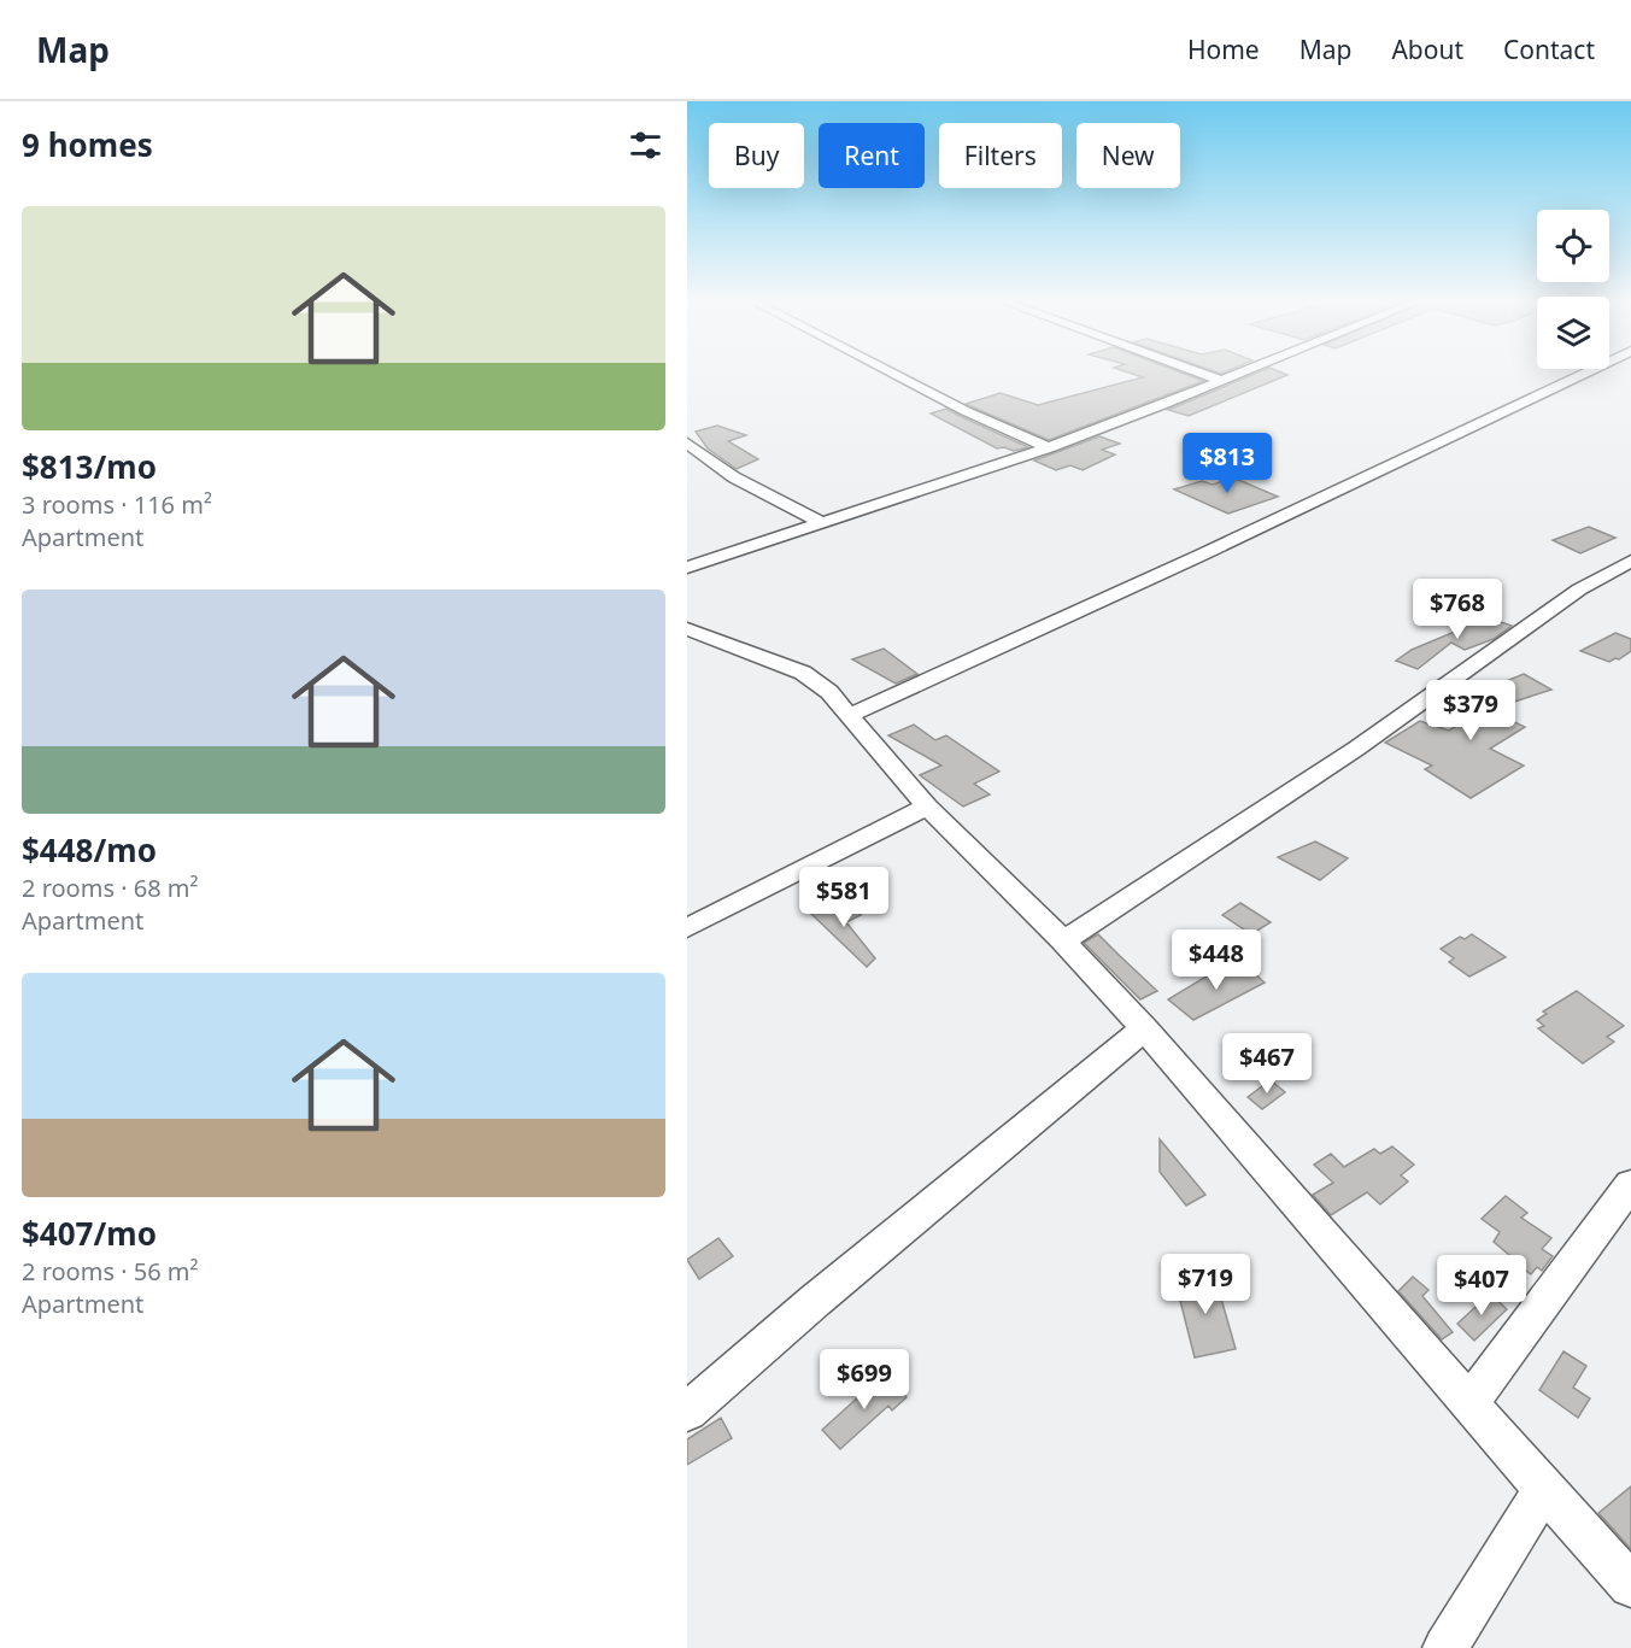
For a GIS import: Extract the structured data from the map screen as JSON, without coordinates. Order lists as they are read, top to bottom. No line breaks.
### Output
{"page":{"header":"Map","nav":["Home","Map","About","Contact"],"heading":"9 homes","chip":["Buy","Rent","Filters","New"],"list":[{"name":"$813/mo","note":"3 rooms · 116 m² · Apartment"},{"name":"$448/mo","note":"2 rooms · 68 m² · Apartment"},{"name":"$407/mo","note":"2 rooms · 56 m² · Apartment"}],"price":["$813","$768","$379","$581","$448","$467","$719","$407","$699"]}}
